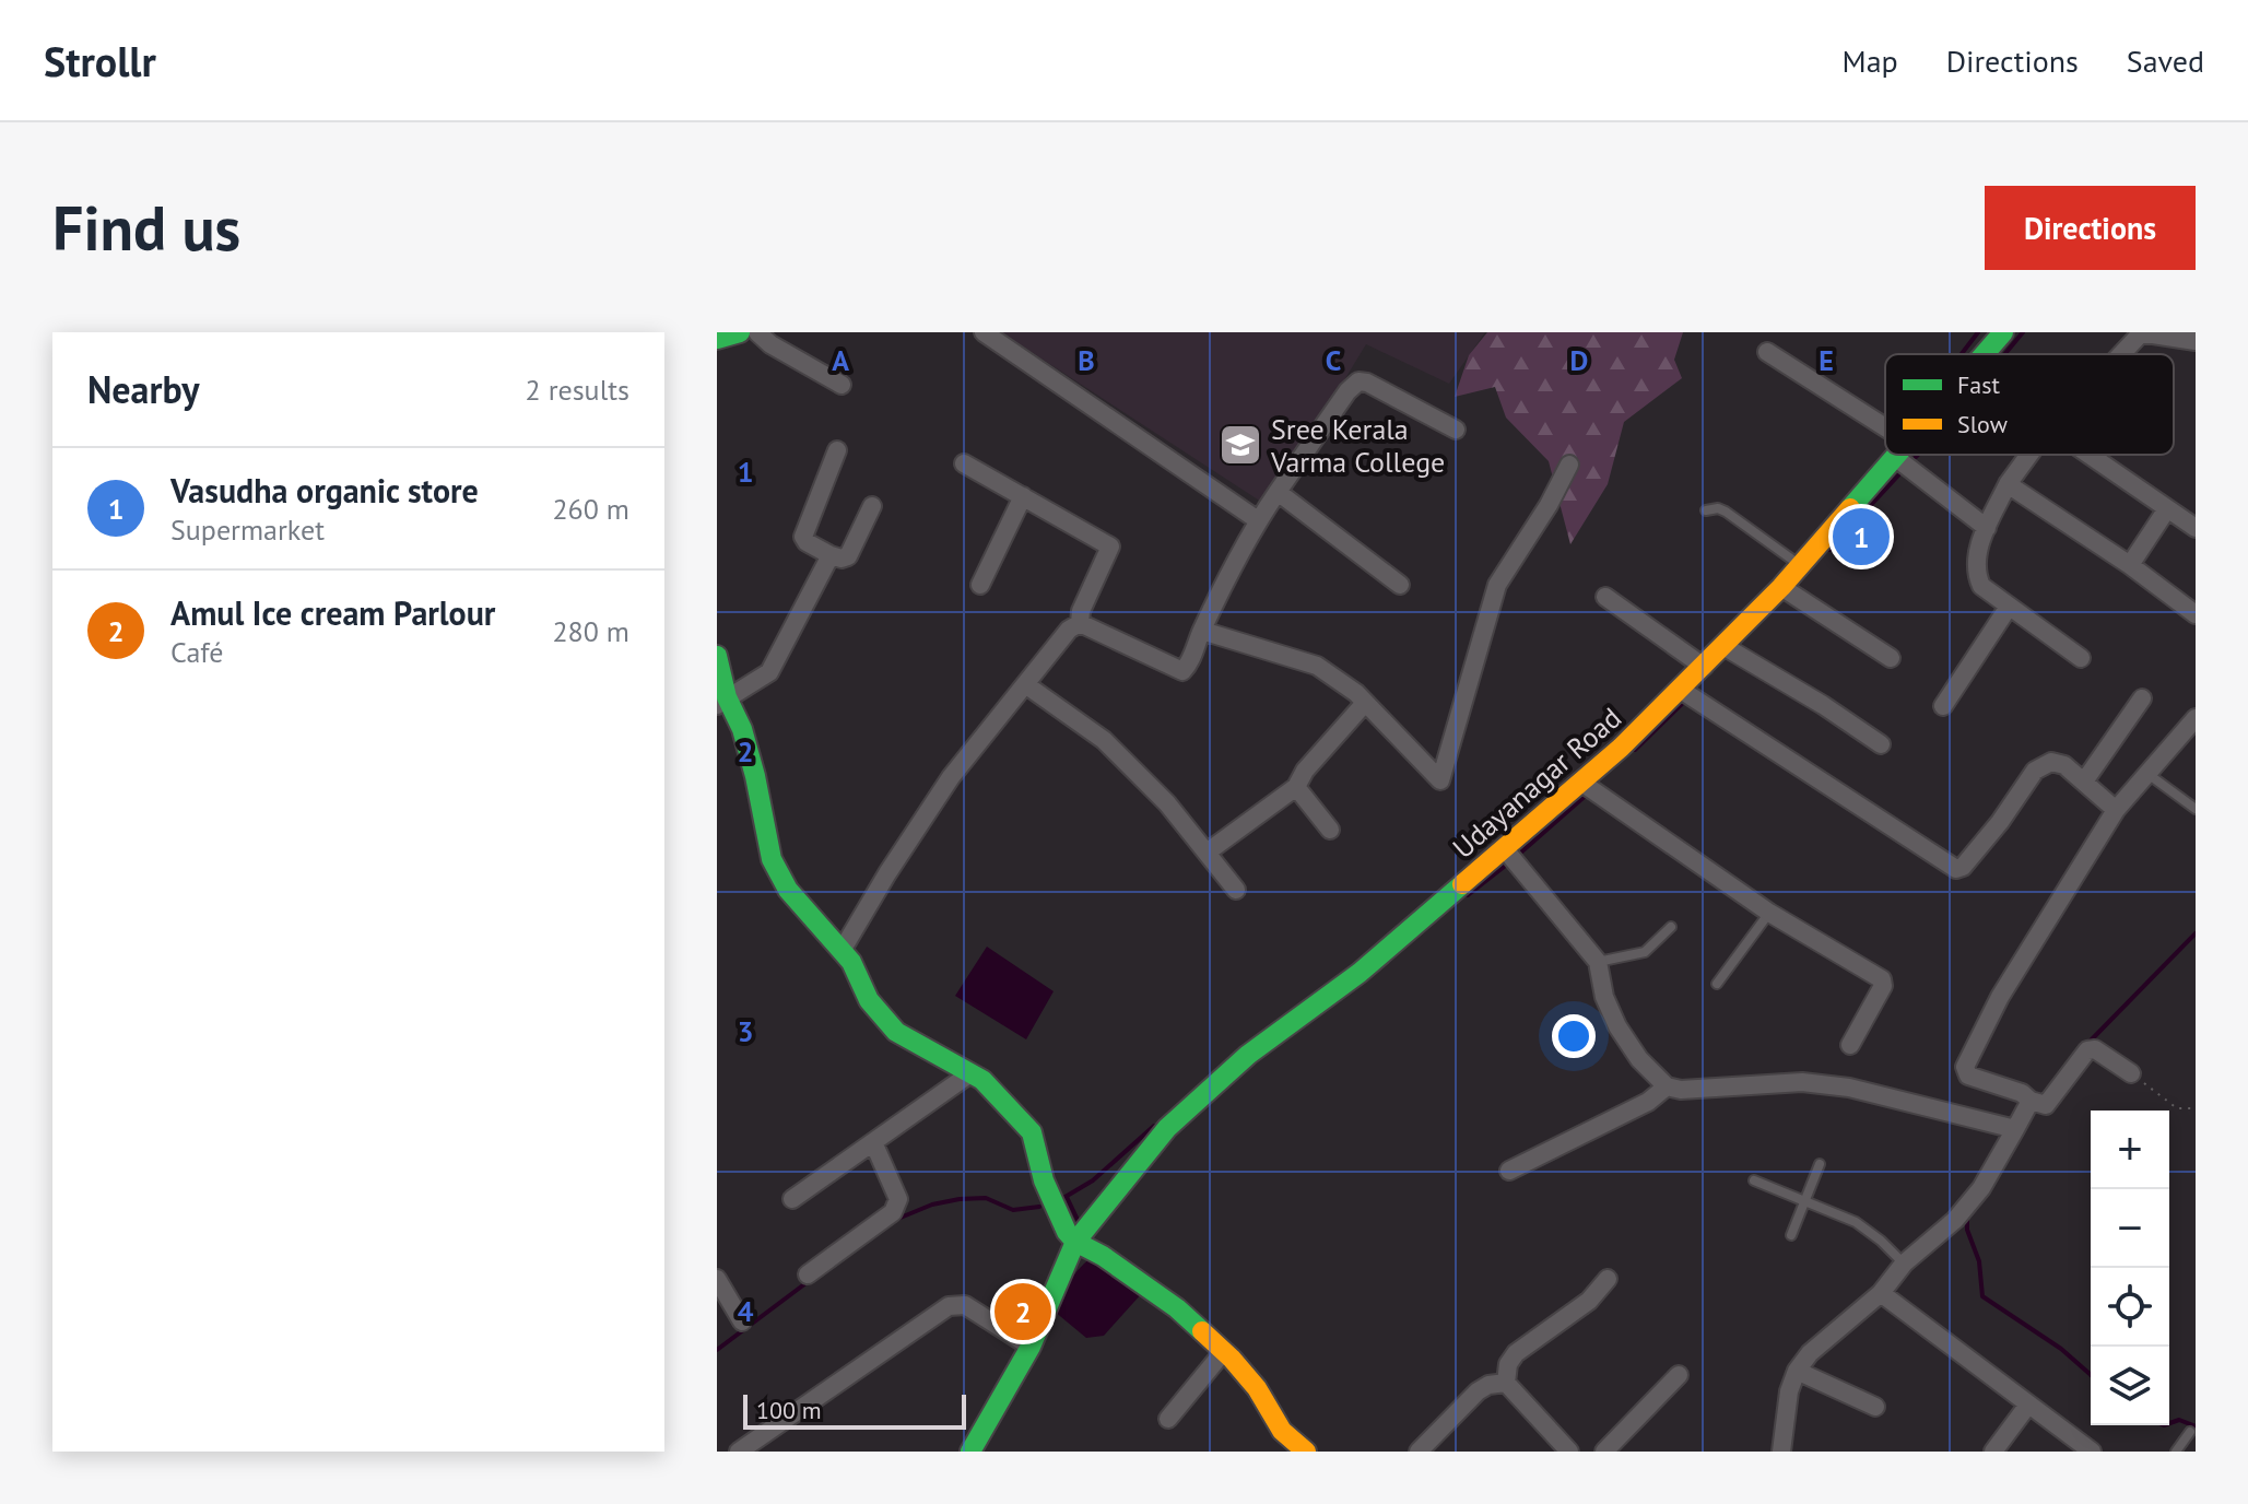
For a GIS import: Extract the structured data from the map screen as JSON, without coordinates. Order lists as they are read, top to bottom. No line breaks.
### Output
{"streets":{"street":["Udayanagar Road"]},"places":{"school or university":["Sree Kerala Varma College"]},"legend":["Fast","Slow"],"scale_bar":"100 m","page":{"header":"Strollr","nav":["Map","Directions","Saved"],"buttons":"Directions","title":"Find us","heading":["Nearby","2 results"],"list":[{"mark":"1","name":"Vasudha organic store","note":"Supermarket","value":"260 m"},{"mark":"2","name":"Amul Ice cream Parlour","note":"Café","value":"280 m"}],"pins":["1","2"],"map_buttons":["+","−"],"scale":"100 m"},"grid":{"columns":["A","B","C","D","E"],"rows":["1","2","3","4"]}}
